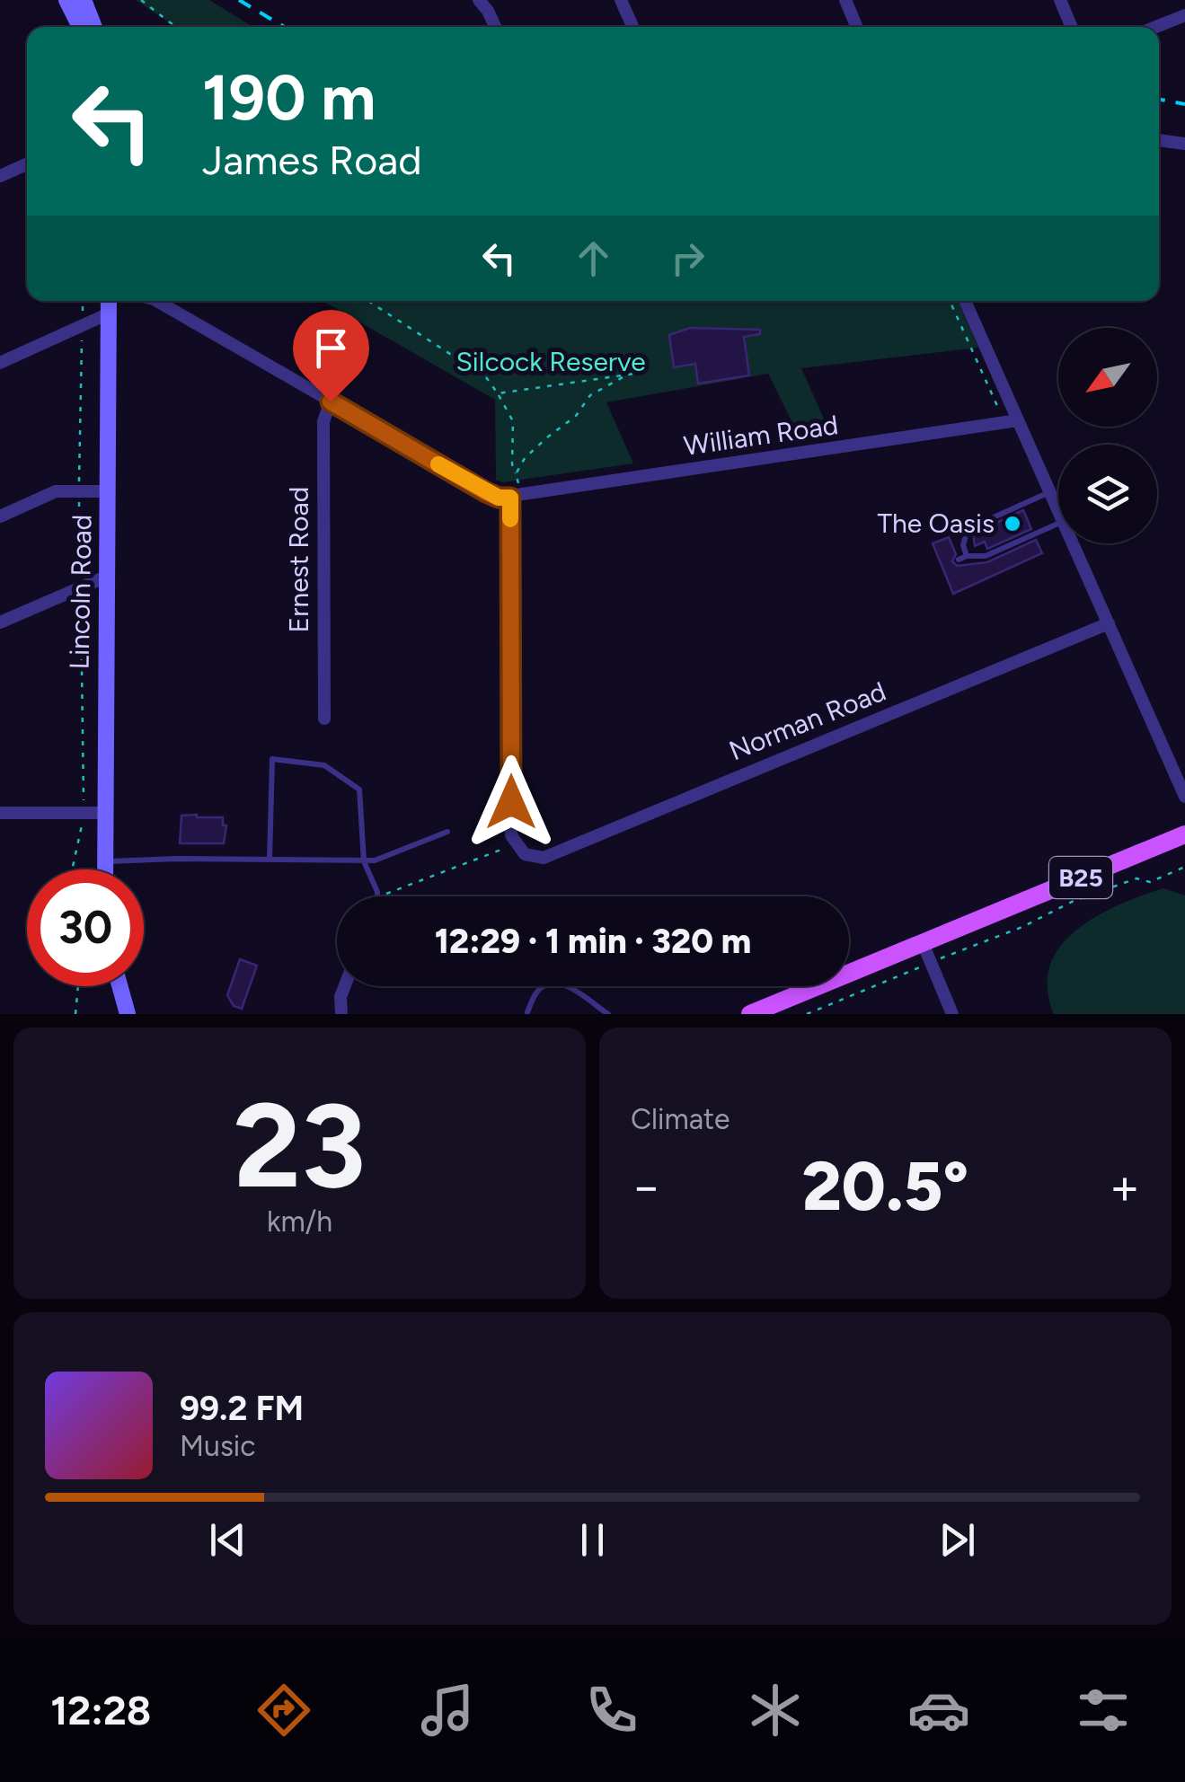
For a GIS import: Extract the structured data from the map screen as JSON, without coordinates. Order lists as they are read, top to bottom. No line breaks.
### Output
{"streets":{"main road":["Lincoln Road","B25"],"street":["William Road","Ernest Road","Norman Road"]},"parks":["Silcock Reserve"],"places":["The Oasis"],"north":"bottom left","page":{"turn":["190 m","James Road"],"limit":"30","trip":"12:29 · 1 min · 320 m","tile":[["23","km/h"],"Climate"],"heat":["−","20.5°","+"],"song":["99.2 FM","Music"],"tabs":"12:28"}}
